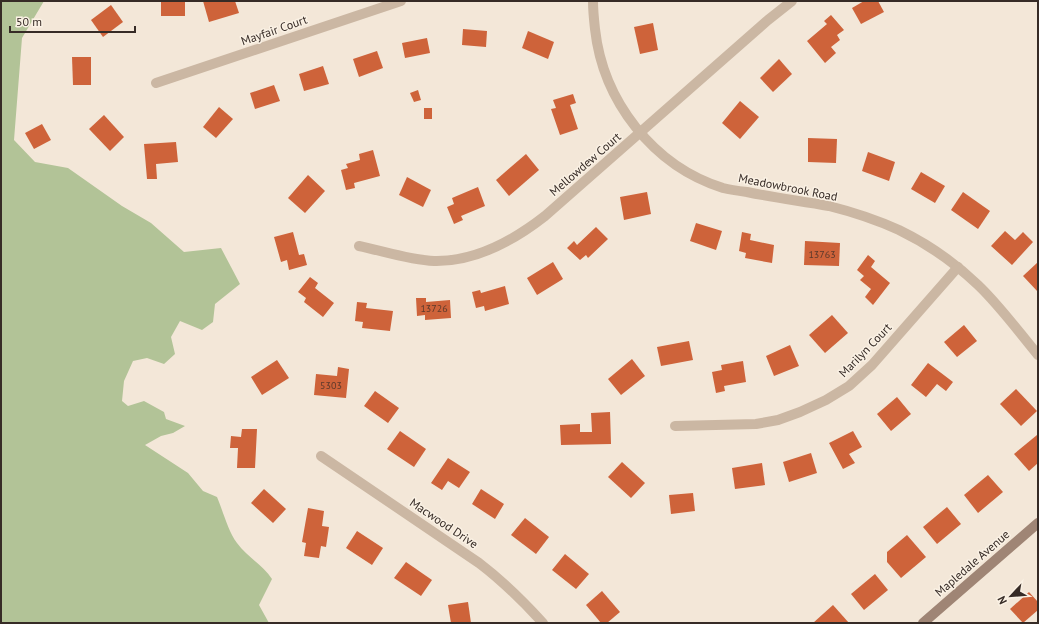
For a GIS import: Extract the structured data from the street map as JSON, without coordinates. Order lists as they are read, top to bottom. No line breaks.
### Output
{"streets":{"street":["Mayfair Court","Mellowdew Court","Meadowbrook Road","Marilyn Court","Macwood Drive","Mapledale Avenue"]},"crossings":[["Mellowdew Court","Meadowbrook Road"],["Meadowbrook Road","Marilyn Court"]],"house_numbers":["13763","13726","5303"],"scale_bar":"50 m","north":"bottom left"}
